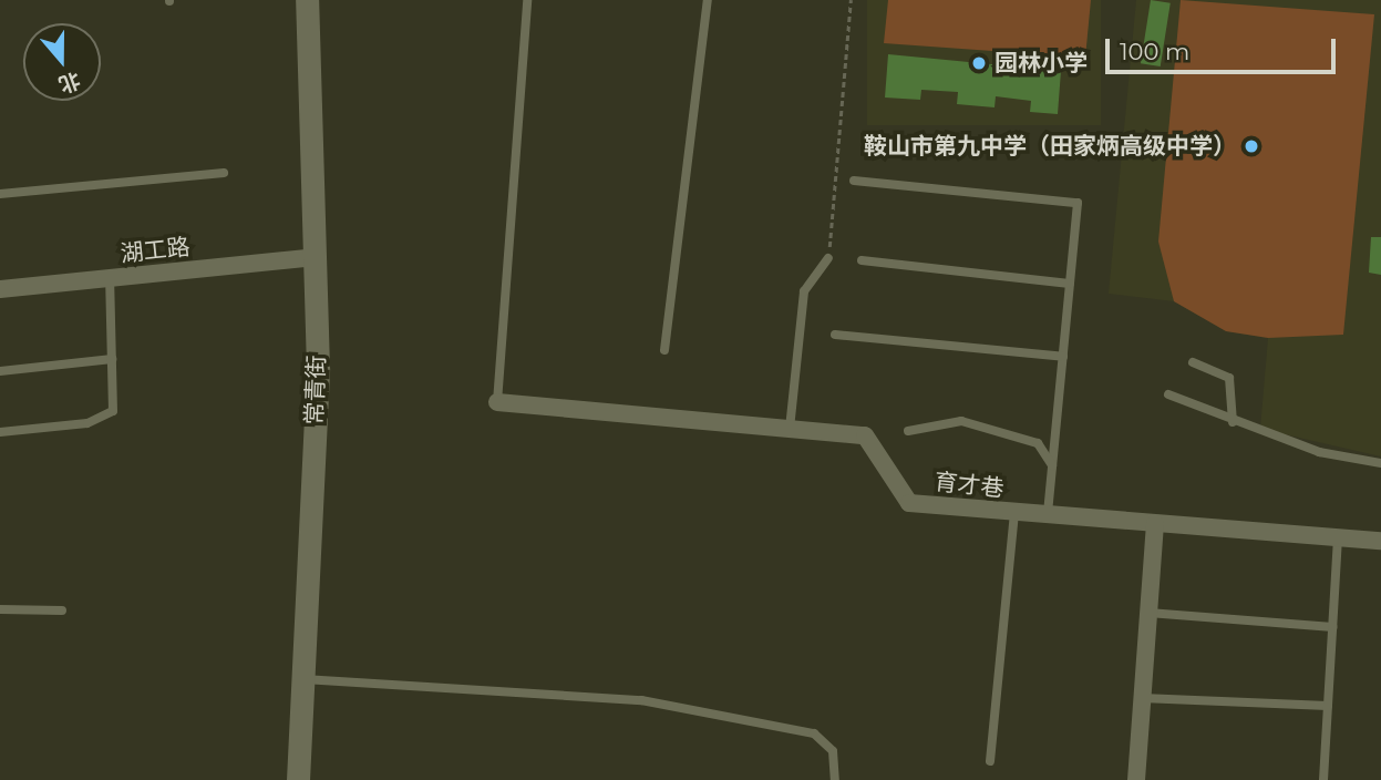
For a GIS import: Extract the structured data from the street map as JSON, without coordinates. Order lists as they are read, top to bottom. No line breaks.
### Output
{"streets":{"street":["湖工路","常青街","育才巷"]},"crossings":[["湖工路","常青街"]],"places":["园林小学","鞍山市第九中学（田家炳高级中学）"],"scale_bar":"100 m","north":"bottom"}
